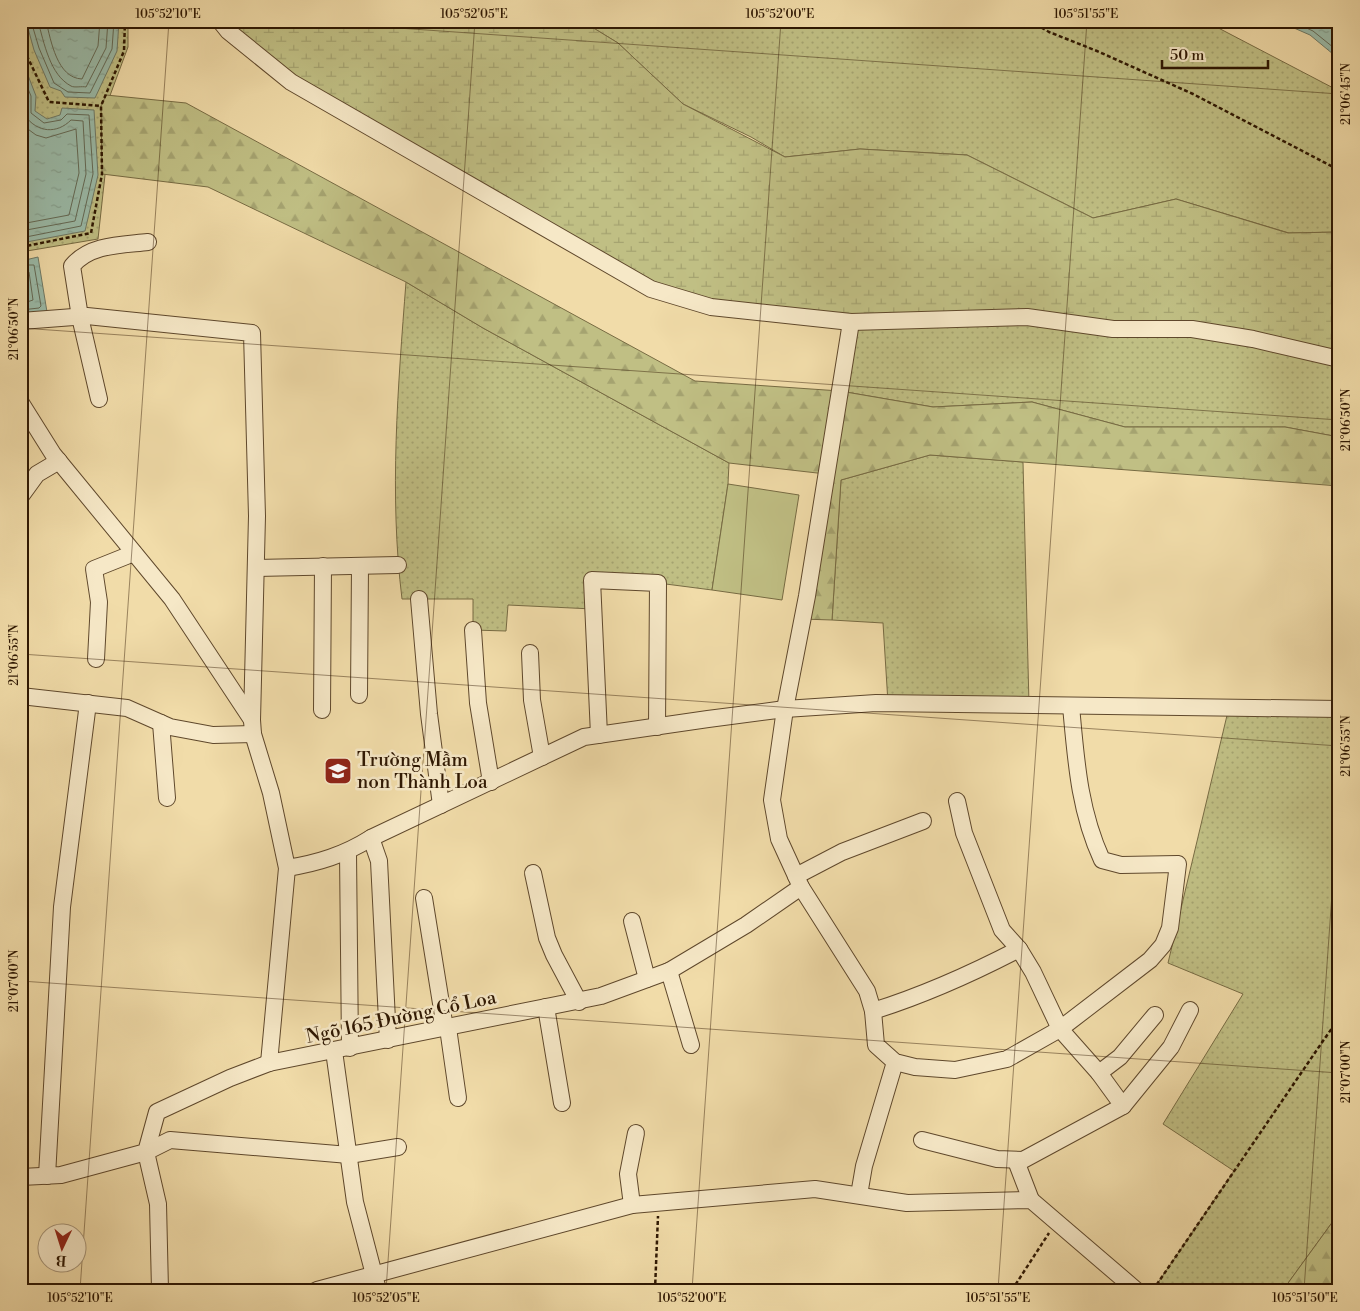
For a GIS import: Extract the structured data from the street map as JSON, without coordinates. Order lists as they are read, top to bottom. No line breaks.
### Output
{"streets":{"street":["Ngõ 165 Đường Cổ Loa"]},"places":{"school or university":["Trường Mầm non Thành Loa"]},"scale_bar":"50 m","north":"bottom","coordinates":["105°52'10\"E","105°52'05\"E","105°52'00\"E","105°51'55\"E","21°06'45\"N","21°06'50\"N","21°06'55\"N","21°07'00\"N","105°51'50\"E"]}
